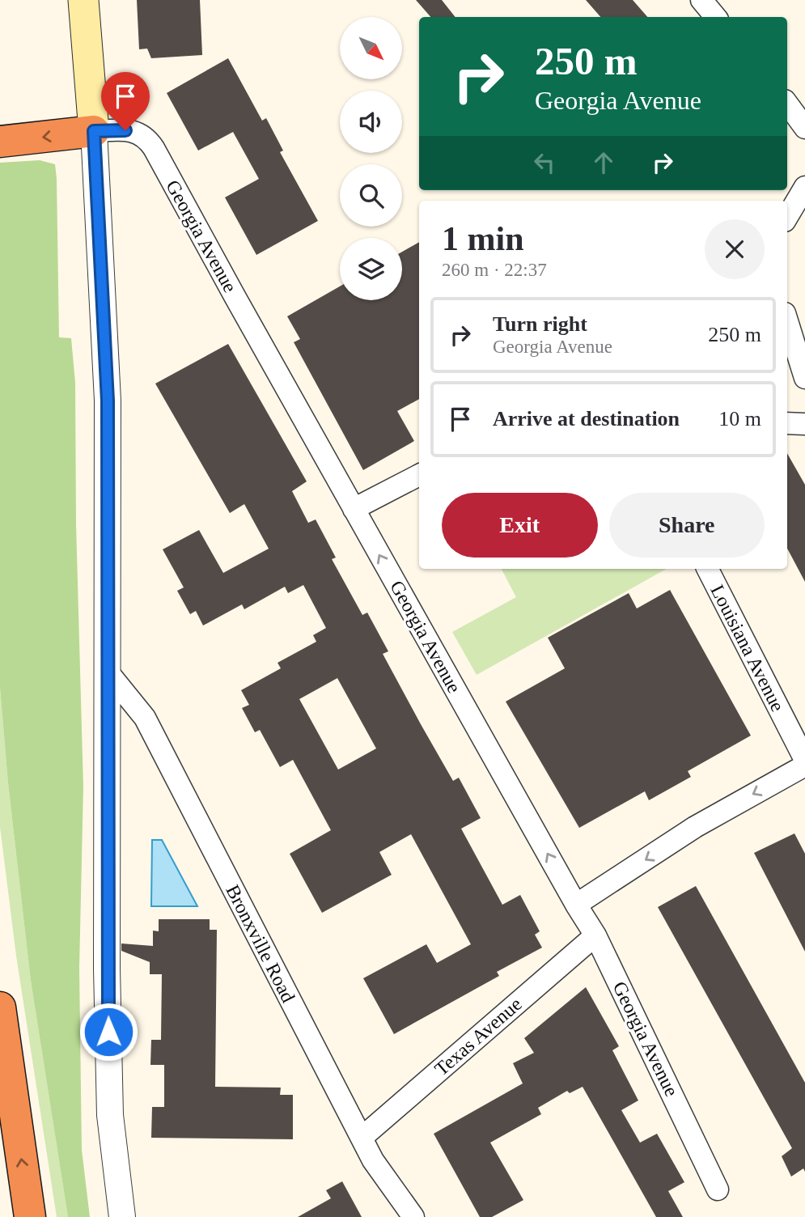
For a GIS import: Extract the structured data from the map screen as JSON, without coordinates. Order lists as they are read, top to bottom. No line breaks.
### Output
{"streets":{"street":["Georgia Avenue","Louisiana Avenue","Bronxville Road","Texas Avenue"]},"crossings":[["Georgia Avenue","Texas Avenue"],["Bronxville Road","Texas Avenue"]],"one_way":["Georgia Avenue"],"north":"bottom right","page":{"turn":["250 m","Georgia Avenue"],"heading":["1 min","260 m · 22:37"],"list":[{"name":"Turn right","note":"Georgia Avenue","value":"250 m"},{"name":"Arrive at destination","value":"10 m"}],"buttons":["Exit","Share"]}}
